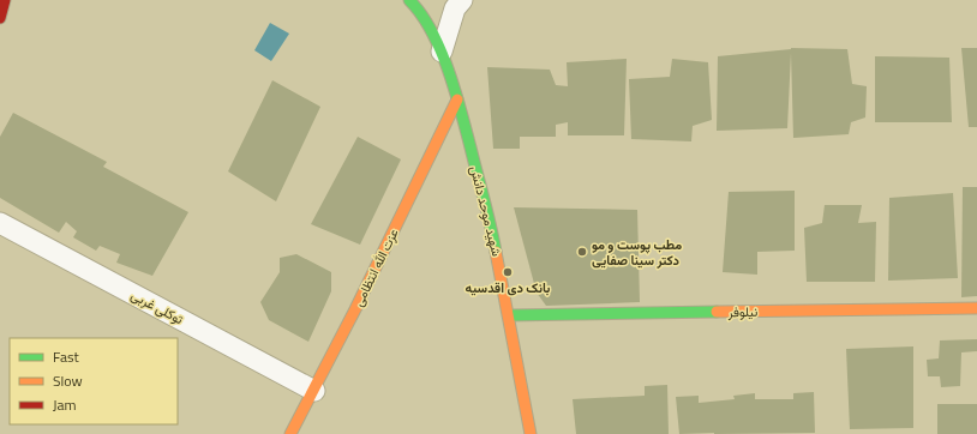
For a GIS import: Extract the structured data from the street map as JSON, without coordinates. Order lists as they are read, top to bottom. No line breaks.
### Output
{"streets":{"street":["شهید موحد دانش","عزت الله انتظامی","توکلی غربی","نیلوفر"]},"crossings":[["شهید موحد دانش","عزت الله انتظامی"],["شهید موحد دانش","نیلوفر"],["عزت الله انتظامی","توکلی غربی"]],"places":["مطب پوست و مو دکتر سینا صفایی","بانک دی اقدسیه"],"legend":["Fast","Slow","Jam"]}
